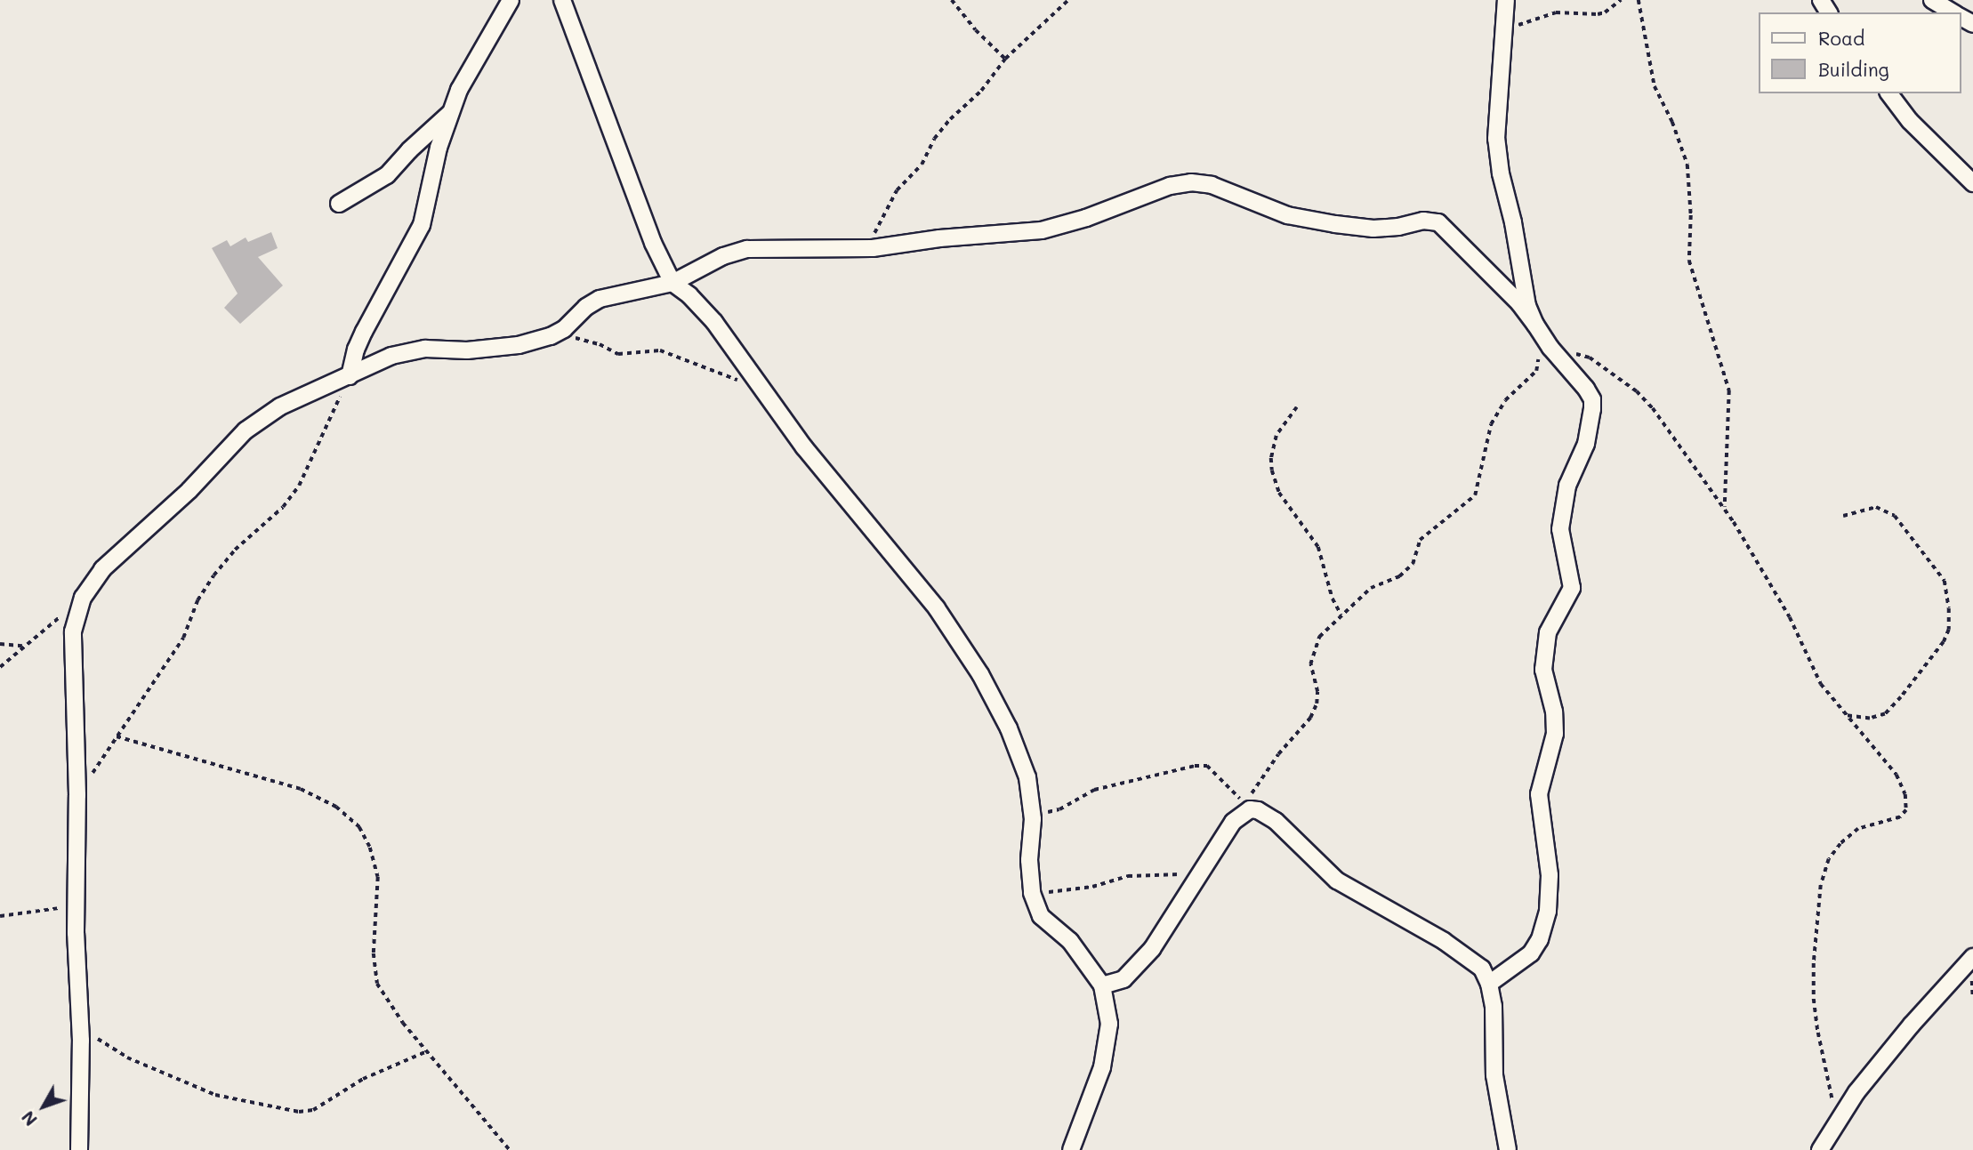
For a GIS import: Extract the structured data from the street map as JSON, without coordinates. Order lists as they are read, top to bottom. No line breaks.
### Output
{"legend":["Road","Building"],"north":"bottom left"}
